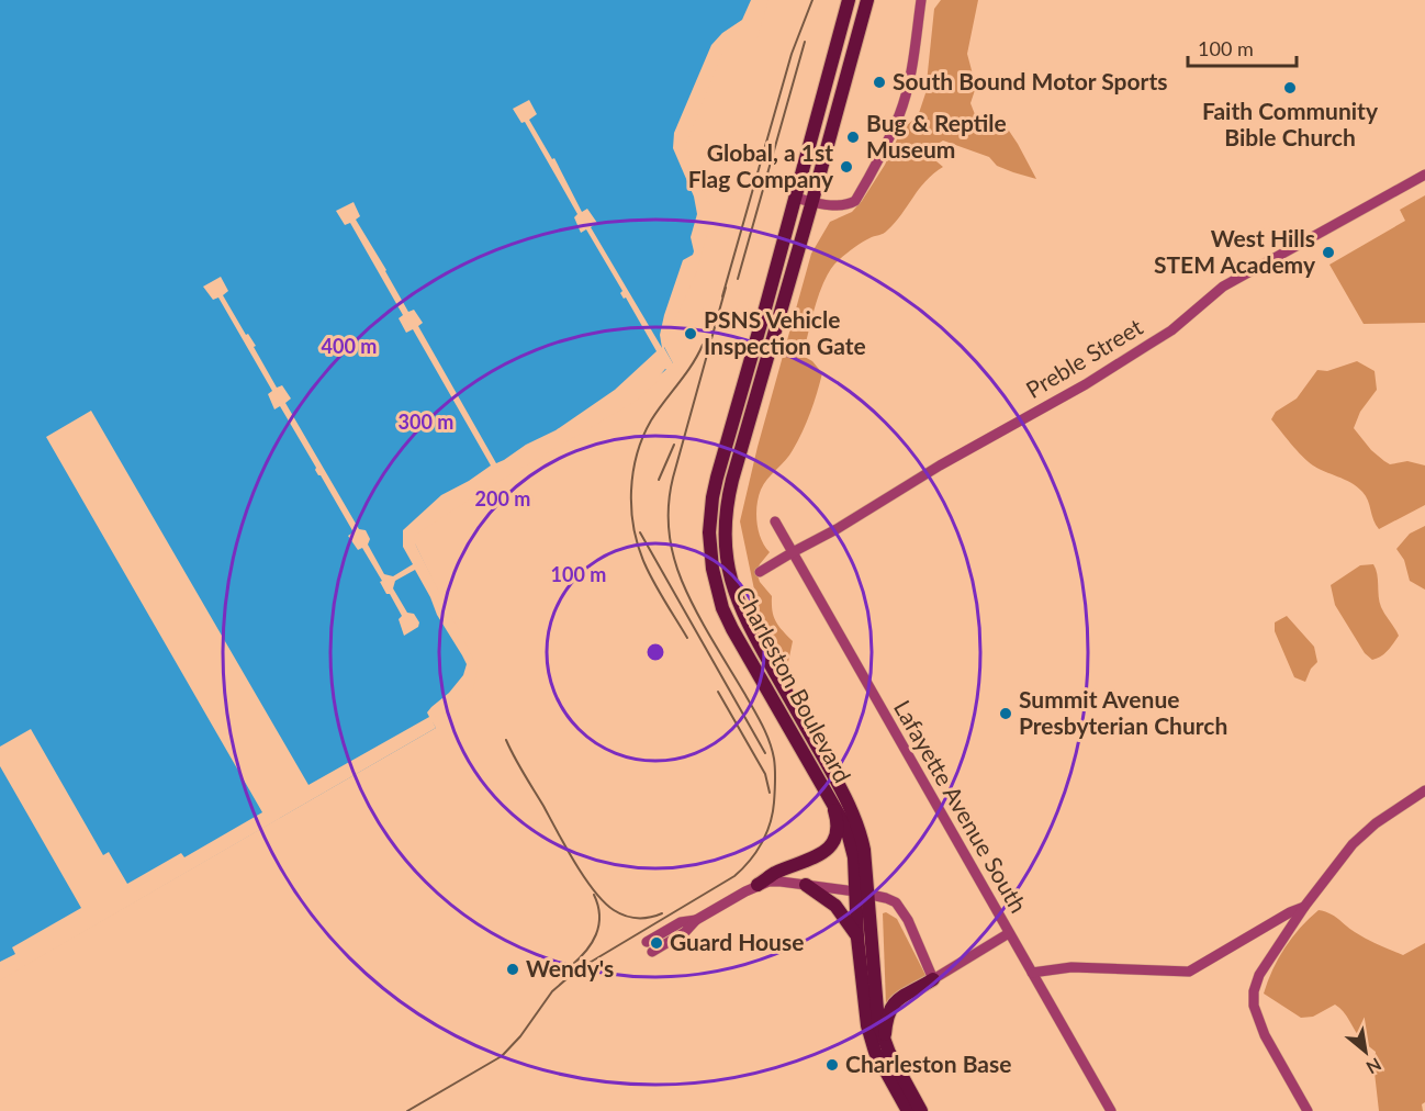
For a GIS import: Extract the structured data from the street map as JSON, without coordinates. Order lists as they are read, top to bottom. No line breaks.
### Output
{"streets":{"highway":["Charleston Boulevard"],"street":["Preble Street","Lafayette Avenue South"]},"crossings":[["Preble Street","Lafayette Avenue South"]],"places":["South Bound Motor Sports","Faith Community Bible Church","Bug & Reptile Museum","Global, a 1st Flag Company","West Hills STEM Academy","PSNS Vehicle Inspection Gate","Summit Avenue Presbyterian Church","Guard House","Wendy's","Charleston Base"],"scale_bar":"100 m","north":"bottom right","rings":["400 m","300 m","200 m","100 m"]}
